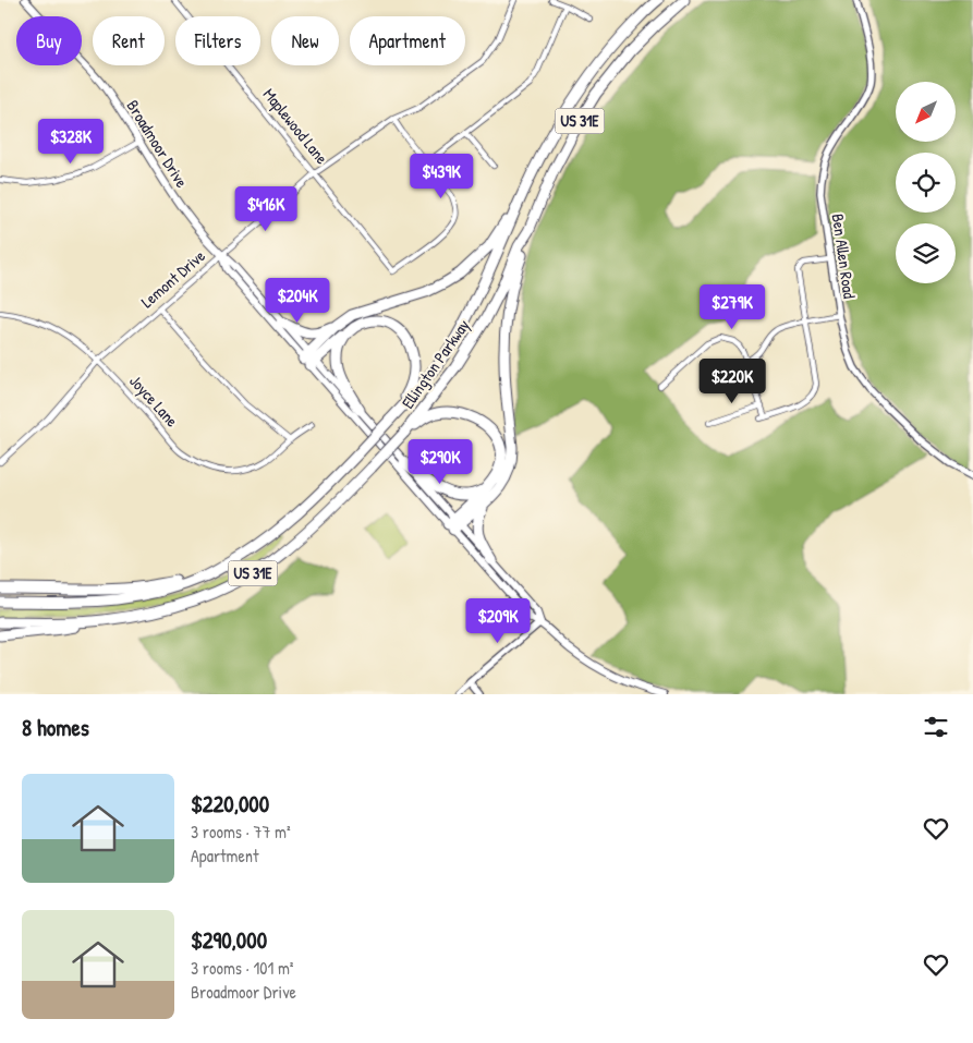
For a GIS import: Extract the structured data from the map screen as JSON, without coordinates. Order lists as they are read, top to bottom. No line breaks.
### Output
{"streets":{"highway":["US 31E","Ellington Parkway"],"main road":["Broadmoor Drive"],"street":["Maplewood Lane","Ben Allen Road","Lemont Drive","Joyce Lane"]},"crossings":[["Maplewood Lane","Lemont Drive"],["Broadmoor Drive","Lemont Drive"],["Lemont Drive","Joyce Lane"]],"north":"bottom left","page":{"chip":["Buy","Rent","Filters","New","Apartment"],"price":["$328K","$439K","$416K","$204K","$279K","$220K","$290K","$209K"],"heading":"8 homes","list":[{"name":"$220,000","note":"3 rooms · 77 m² · Apartment"},{"name":"$290,000","note":"3 rooms · 101 m² · Broadmoor Drive"}]}}
